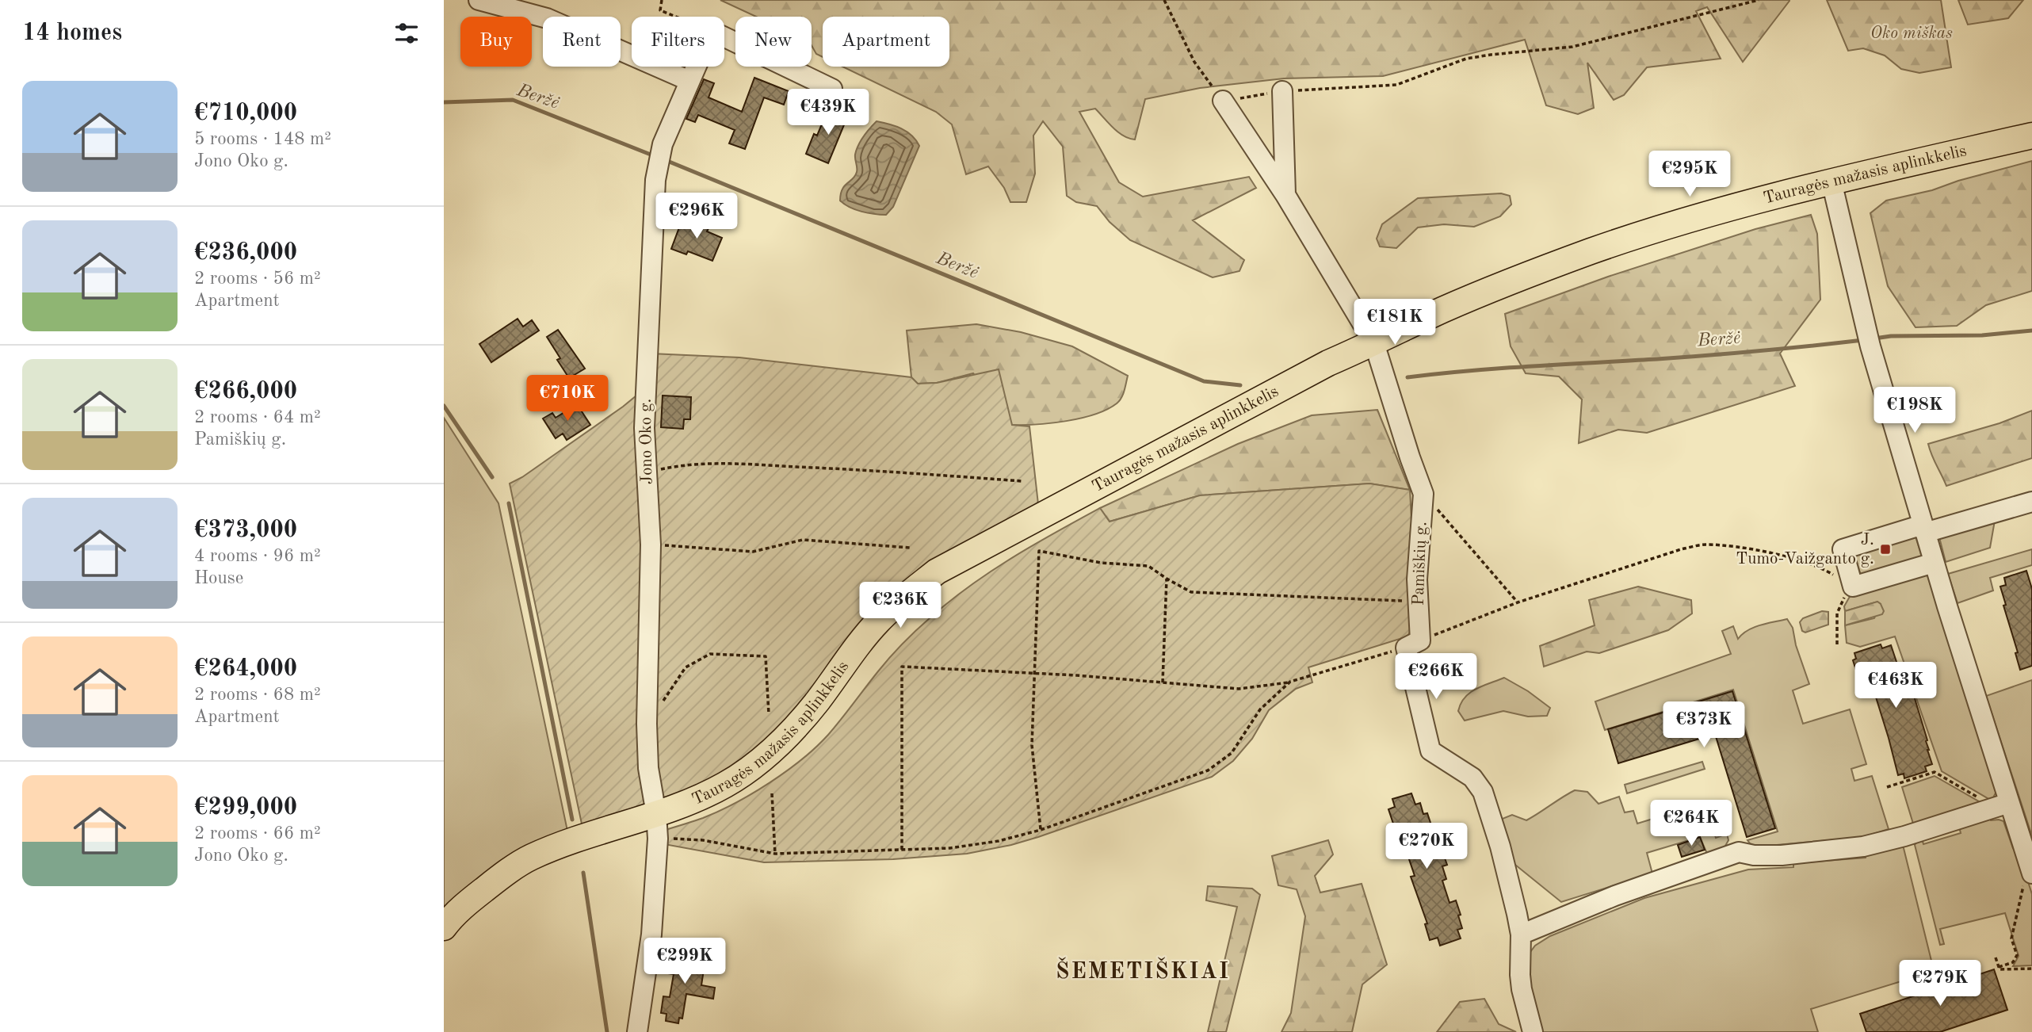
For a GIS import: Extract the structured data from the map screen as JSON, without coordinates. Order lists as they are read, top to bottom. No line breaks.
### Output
{"streets":{"main road":["Tauragės mažasis aplinkkelis"],"street":["Jono Oko g.","Pamiškių g."]},"crossings":[["Tauragės mažasis aplinkkelis","Jono Oko g."],["Tauragės mažasis aplinkkelis","Pamiškių g."]],"districts":["ŠEMETIŠKIAI"],"water":["Beržė"],"parks":["Oko miškas"],"places":{"transit":["J. Tumo-Vaižganto g."]},"page":{"heading":"14 homes","chip":["Buy","Rent","Filters","New","Apartment"],"list":[{"name":"€710,000","note":"5 rooms · 148 m² · Jono Oko g."},{"name":"€236,000","note":"2 rooms · 56 m² · Apartment"},{"name":"€266,000","note":"2 rooms · 64 m² · Pamiškių g."},{"name":"€373,000","note":"4 rooms · 96 m² · House"},{"name":"€264,000","note":"2 rooms · 68 m² · Apartment"},{"name":"€299,000","note":"2 rooms · 66 m² · Jono Oko g."}],"price":["€439K","€295K","€296K","€181K","€710K","€198K","€236K","€266K","€463K","€373K","€264K","€270K","€299K","€279K"]}}
